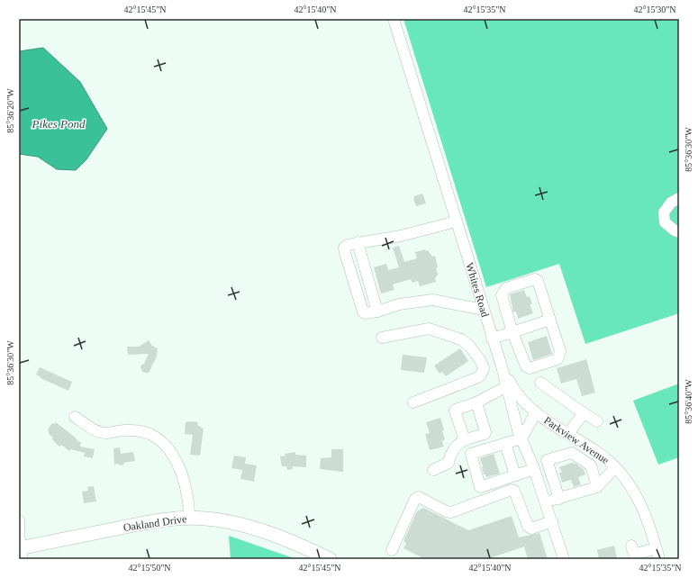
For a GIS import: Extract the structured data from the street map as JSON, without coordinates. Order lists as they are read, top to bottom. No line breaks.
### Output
{"streets":{"main road":["Oakland Drive"],"street":["Whites Road","Parkview Avenue"]},"crossings":[["Whites Road","Parkview Avenue"]],"water":["Pikes Pond"],"coordinates":["42°15'45\"N","42°15'40\"N","42°15'35\"N","42°15'30\"N","85°36'20\"W","85°36'30\"W","85°36'40\"W","42°15'50\"N"]}
